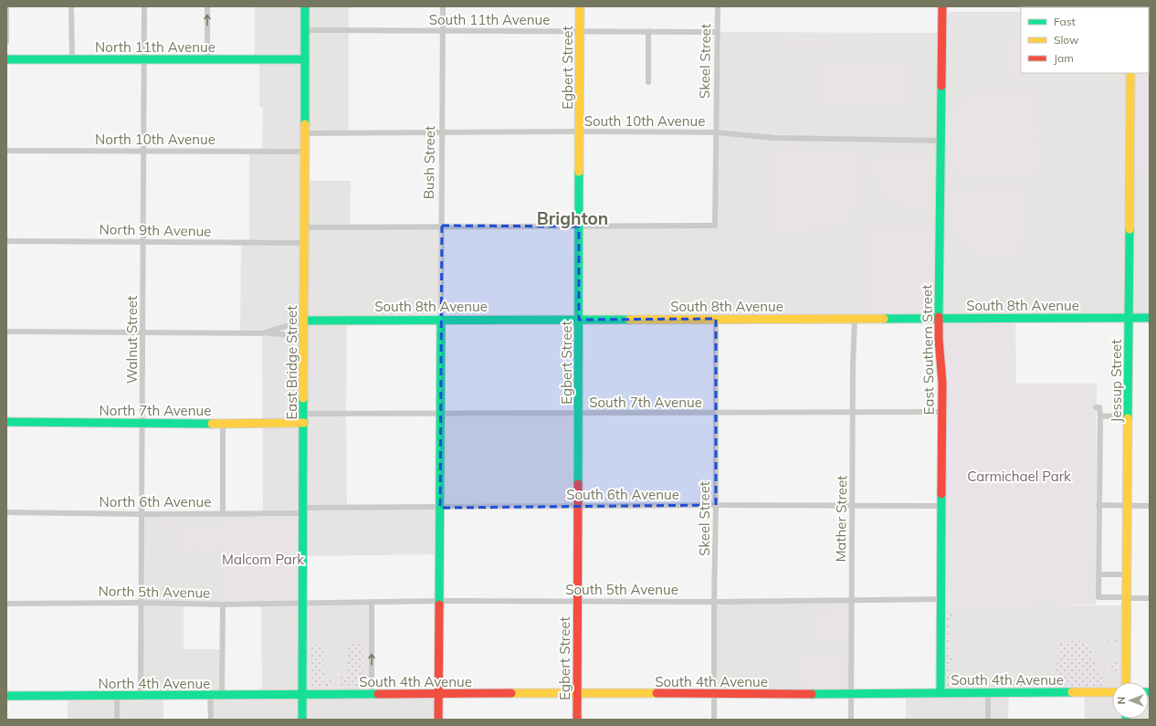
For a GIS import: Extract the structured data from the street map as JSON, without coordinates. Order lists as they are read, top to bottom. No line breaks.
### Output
{"streets":{"street":["South 11th Avenue","North 11th Avenue","Skeel Street","Egbert Street","South 10th Avenue","North 10th Avenue","Bush Street","North 9th Avenue","South 8th Avenue","Walnut Street","East Southern Street","East Bridge Street","Jessup Street","South 7th Avenue","North 7th Avenue","South 6th Avenue","North 6th Avenue","Mather Street","South 5th Avenue","North 5th Avenue","South 4th Avenue","North 4th Avenue"]},"crossings":[["South 11th Avenue","Skeel Street"],["South 11th Avenue","Egbert Street"],["South 11th Avenue","Bush Street"],["South 11th Avenue","East Bridge Street"],["North 11th Avenue","Walnut Street"],["North 11th Avenue","East Bridge Street"],["Skeel Street","Egbert Street"],["Skeel Street","South 10th Avenue"],["Skeel Street","South 8th Avenue"],["Skeel Street","South 7th Avenue"],["Skeel Street","South 6th Avenue"],["Skeel Street","South 5th Avenue"],["Skeel Street","South 4th Avenue"],["Egbert Street","South 10th Avenue"],["Egbert Street","South 8th Avenue"],["Egbert Street","South 7th Avenue"],["Egbert Street","South 6th Avenue"],["Egbert Street","South 5th Avenue"],["Egbert Street","South 4th Avenue"],["South 10th Avenue","Bush Street"],["South 10th Avenue","East Southern Street"],["South 10th Avenue","East Bridge Street"],["North 10th Avenue","Walnut Street"],["North 10th Avenue","East Bridge Street"],["Bush Street","South 8th Avenue"],["North 9th Avenue","Walnut Street"],["North 9th Avenue","East Bridge Street"],["South 8th Avenue","East Southern Street"],["South 8th Avenue","East Bridge Street"],["South 8th Avenue","Jessup Street"],["South 8th Avenue","Mather Street"],["Walnut Street","North 7th Avenue"],["Walnut Street","North 6th Avenue"],["Walnut Street","North 5th Avenue"],["Walnut Street","North 4th Avenue"],["East Southern Street","South 7th Avenue"],["East Southern Street","South 6th Avenue"],["East Southern Street","South 5th Avenue"],["East Southern Street","South 4th Avenue"],["East Bridge Street","South 7th Avenue"],["East Bridge Street","North 7th Avenue"],["East Bridge Street","South 6th Avenue"],["East Bridge Street","North 6th Avenue"],["East Bridge Street","South 5th Avenue"],["East Bridge Street","North 5th Avenue"],["East Bridge Street","South 4th Avenue"],["East Bridge Street","North 4th Avenue"],["South 7th Avenue","Mather Street"],["South 6th Avenue","North 6th Avenue"],["South 6th Avenue","Mather Street"],["Mather Street","South 5th Avenue"],["Mather Street","South 4th Avenue"],["South 5th Avenue","North 5th Avenue"],["South 4th Avenue","North 4th Avenue"]],"districts":["Brighton"],"parks":["Carmichael Park","Malcom Park"],"legend":["Fast","Slow","Jam"],"north":"left"}
